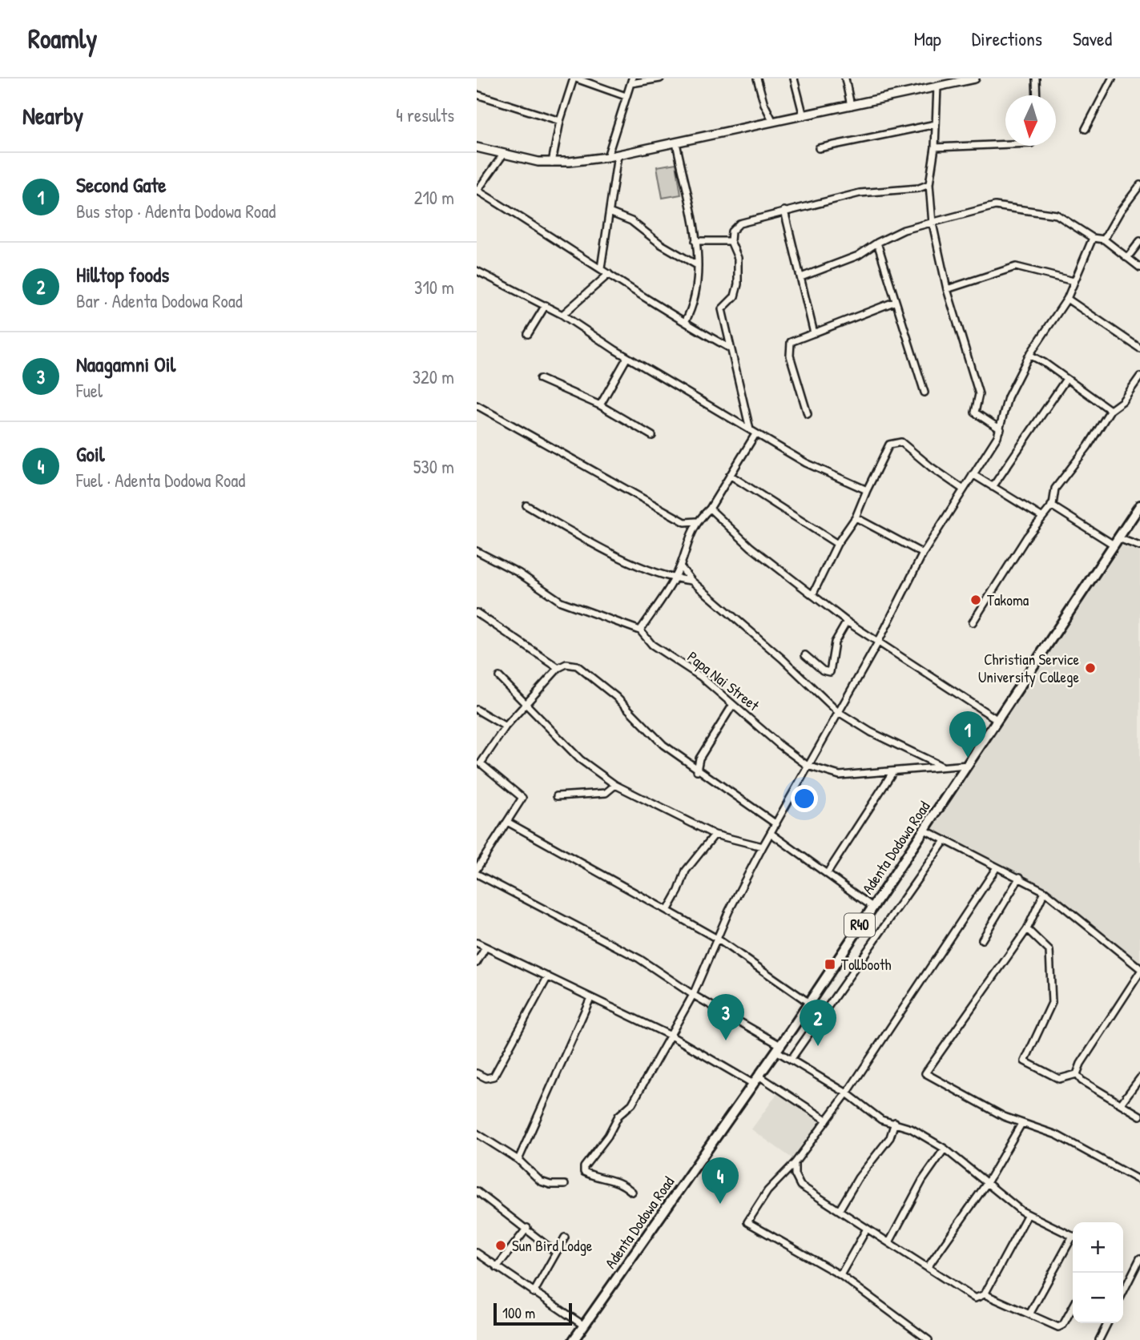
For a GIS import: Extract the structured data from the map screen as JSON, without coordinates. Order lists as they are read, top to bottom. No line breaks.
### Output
{"streets":{"main road":["Adenta Dodowa Road","R40"],"street":["Papa Nai Street"]},"crossings":[["Papa Nai Street","Adenta Dodowa Road"]],"places":{"other":["Takoma","Christian Service University College","Sun Bird Lodge"],"transit":["Tollbooth"]},"scale_bar":"100 m","north":"bottom","page":{"header":"Roamly","nav":["Map","Directions","Saved"],"heading":["Nearby","4 results"],"list":[{"mark":"1","name":"Second Gate","note":"Bus stop · Adenta Dodowa Road","value":"210 m"},{"mark":"2","name":"Hilltop foods","note":"Bar · Adenta Dodowa Road","value":"310 m"},{"mark":"3","name":"Naagamni Oil","note":"Fuel","value":"320 m"},{"mark":"4","name":"Goil","note":"Fuel · Adenta Dodowa Road","value":"530 m"}],"pins":["1","3","2","4"],"map_buttons":["+","−"],"scale":"100 m"}}
